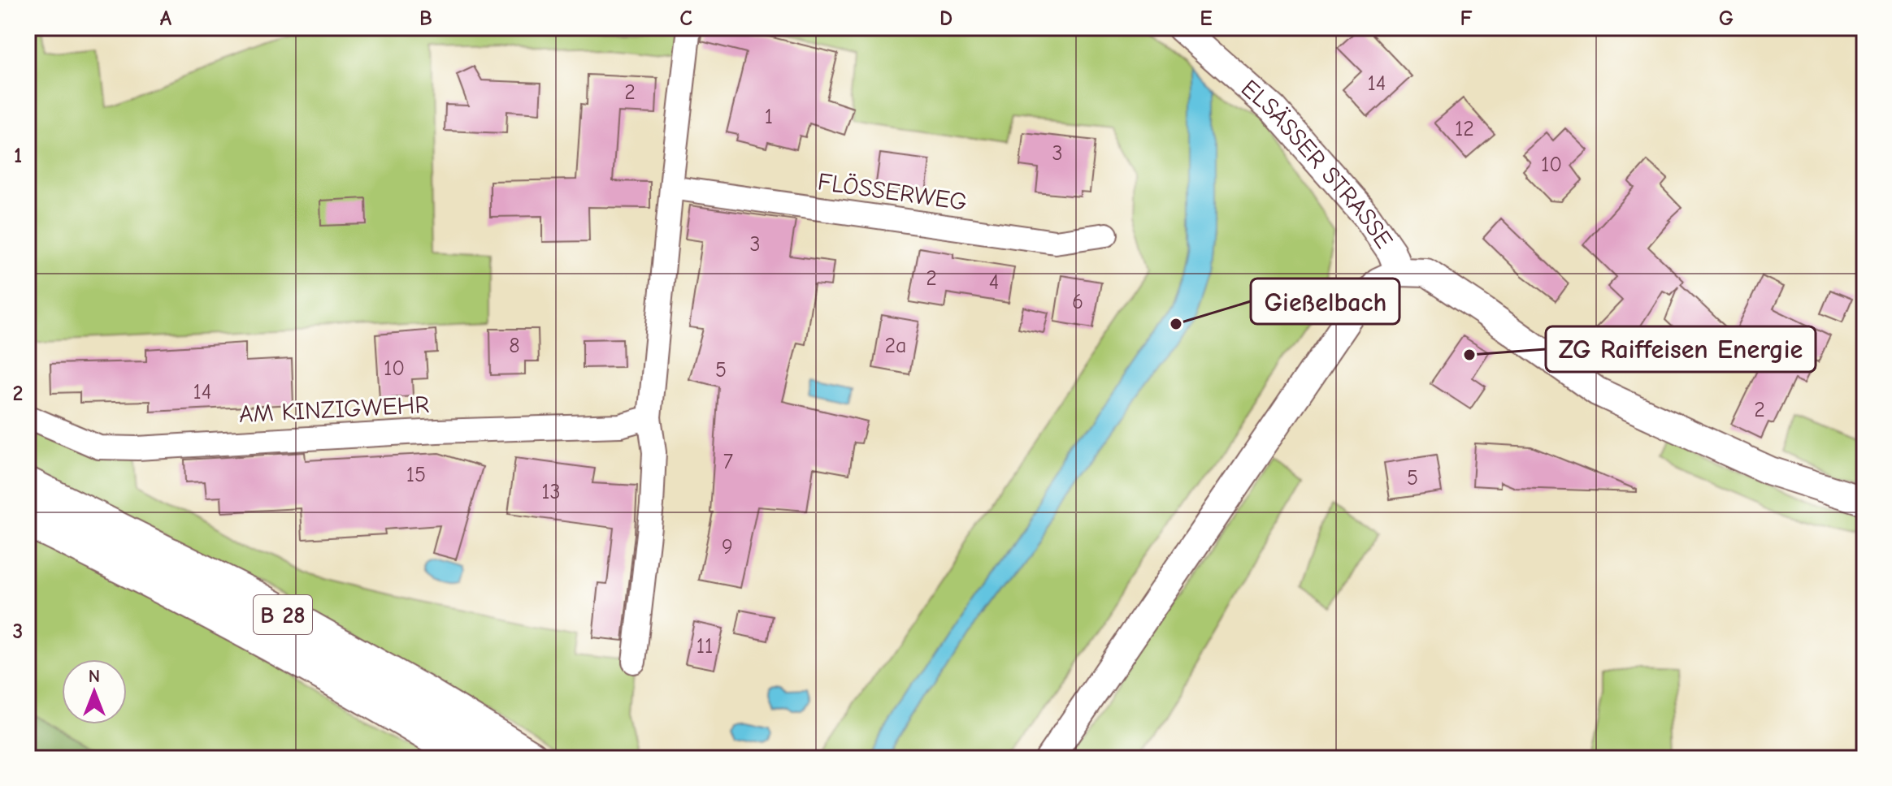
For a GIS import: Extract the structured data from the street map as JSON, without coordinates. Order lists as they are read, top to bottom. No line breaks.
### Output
{"streets":{"highway":["B 28"],"street":["ELSÄSSER STRASSE","FLÖSSERWEG","AM KINZIGWEHR"]},"places":["Gießelbach","ZG Raiffeisen Energie"],"house_numbers":["14","2","1","12","3","10","3","2","4","6","8","2a","10","5","14","2","7","15","5","13","9","11"],"north":"top","grid":{"columns":["A","B","C","D","E","F","G"],"rows":["1","2","3"]}}
